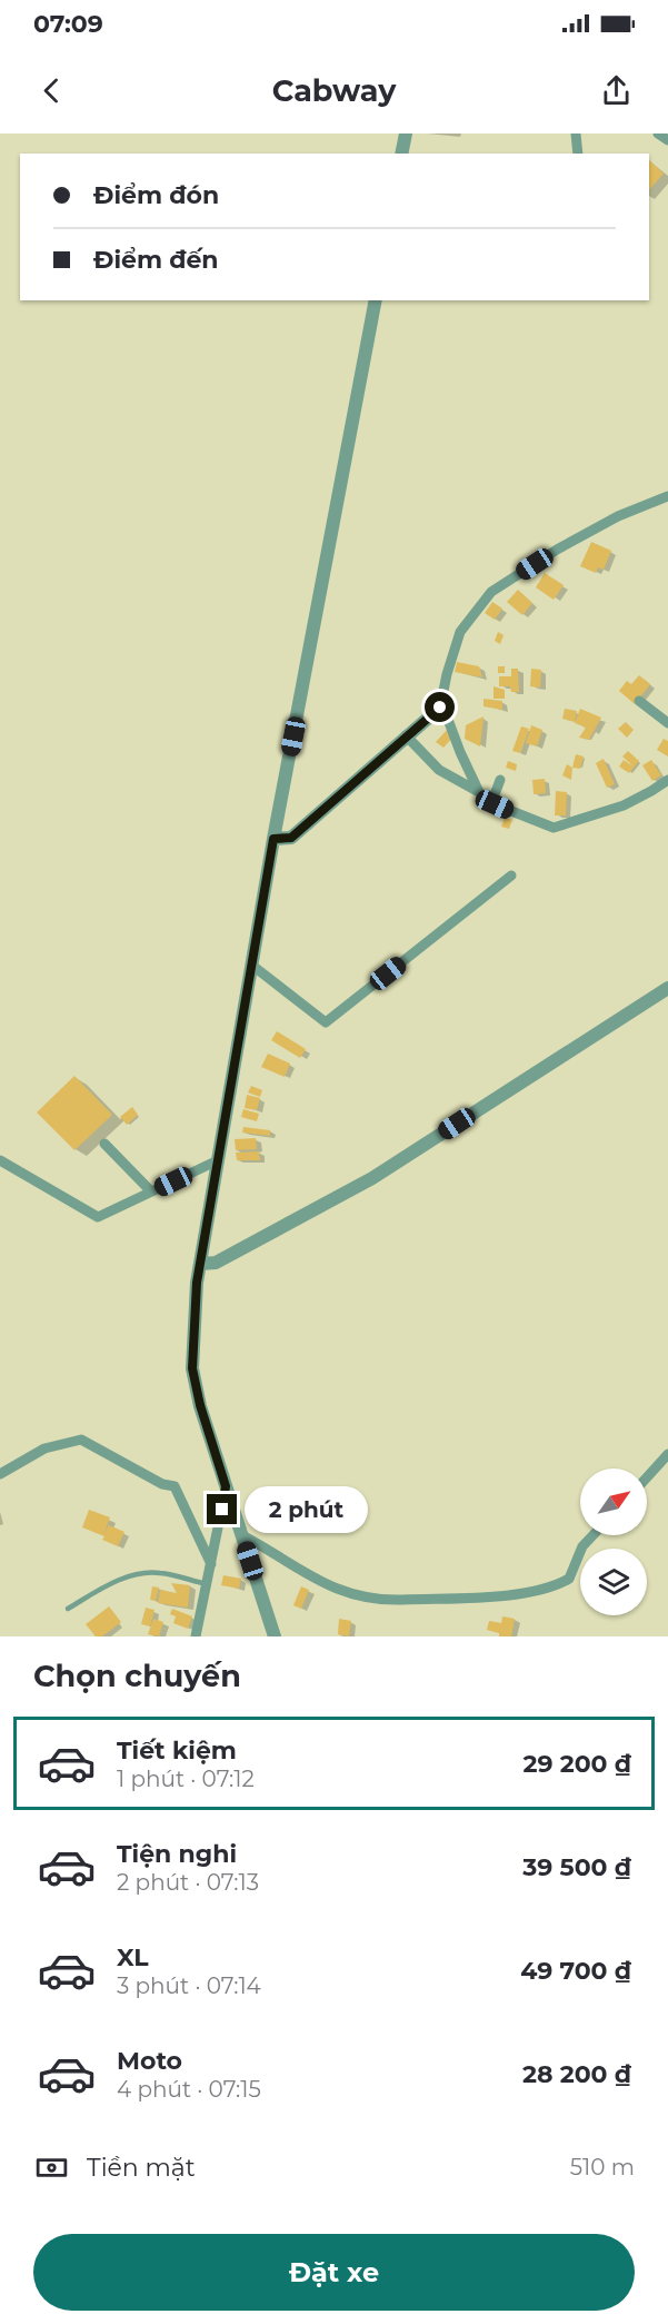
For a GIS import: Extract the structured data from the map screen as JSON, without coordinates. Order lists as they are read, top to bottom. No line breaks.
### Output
{"north":"top right","page":{"status":"07:09","header":"Cabway","banner":["Điểm đón","Điểm đến"],"bubble":"2 phút","heading":"Chọn chuyến","list":[{"name":"Tiết kiệm","note":"1 phút · 07:12","value":"29 200 ₫"},{"name":"Tiện nghi","note":"2 phút · 07:13","value":"39 500 ₫"},{"name":"XL","note":"3 phút · 07:14","value":"49 700 ₫"},{"name":"Moto","note":"4 phút · 07:15","value":"28 200 ₫"}],"pay":["Tiền mặt","510 m"],"buttons":"Đặt xe"}}
